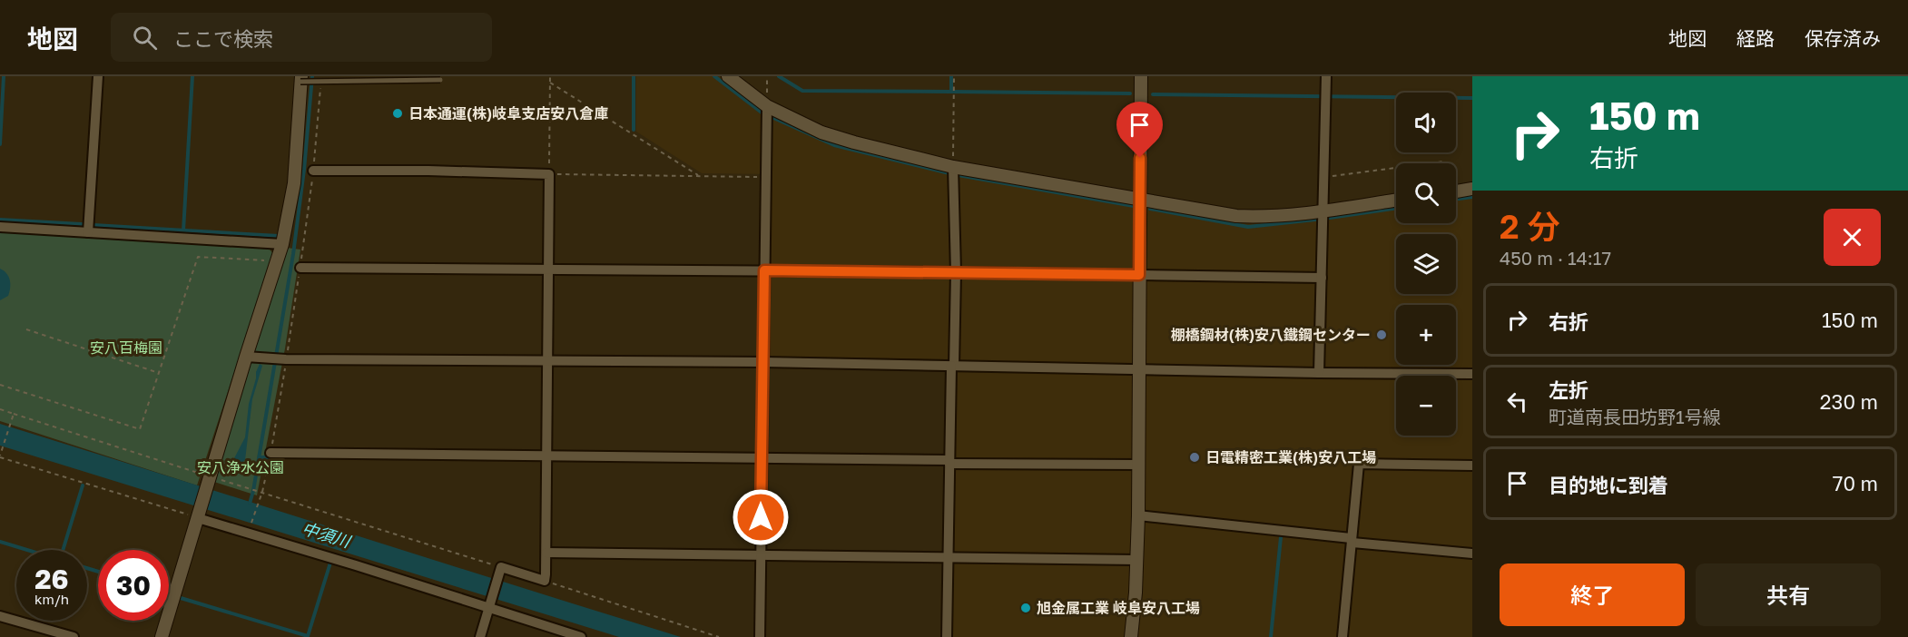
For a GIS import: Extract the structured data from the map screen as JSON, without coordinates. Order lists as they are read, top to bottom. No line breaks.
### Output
{"water":["中須川"],"parks":["安八百梅園","安八浄水公園"],"places":["日本通運(株)岐阜支店安八倉庫","棚橋鋼材(株)安八鐵鋼センター","日電精密工業(株)安八工場","旭金属工業 岐阜安八工場"],"page":{"header":"地図","search":"ここで検索","nav":["地図","経路","保存済み"],"turn":["150 m","右折"],"map_buttons":["+","−"],"heading":["2 分","450 m · 14:17"],"list":[{"name":"右折","value":"150 m"},{"name":"左折","note":"町道南長田坊野1号線","value":"230 m"},{"name":"目的地に到着","value":"70 m"}],"speed":"26 km/h","limit":"30","buttons":["終了","共有"]}}
